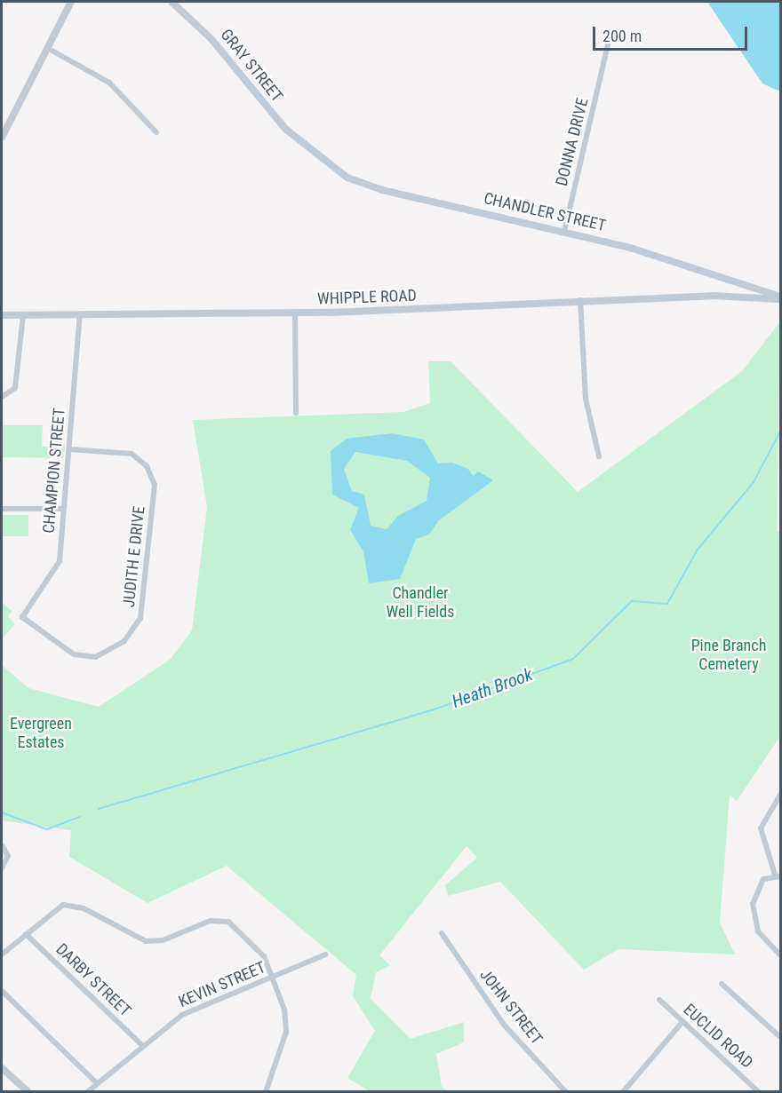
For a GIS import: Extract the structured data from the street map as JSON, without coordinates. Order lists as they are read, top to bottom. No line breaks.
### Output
{"streets":{"main road":["GRAY STREET","CHANDLER STREET"],"street":["DONNA DRIVE","WHIPPLE ROAD","CHAMPION STREET","JUDITH E DRIVE","DARBY STREET","KEVIN STREET","JOHN STREET","EUCLID ROAD"]},"crossings":[["GRAY STREET","CHANDLER STREET"],["DONNA DRIVE","CHANDLER STREET"],["CHANDLER STREET","WHIPPLE ROAD"],["WHIPPLE ROAD","CHAMPION STREET"],["CHAMPION STREET","JUDITH E DRIVE"],["DARBY STREET","KEVIN STREET"]],"water":["Heath Brook"],"parks":["Chandler Well Fields","Pine Branch Cemetery","Evergreen Estates"],"scale_bar":"200 m"}
